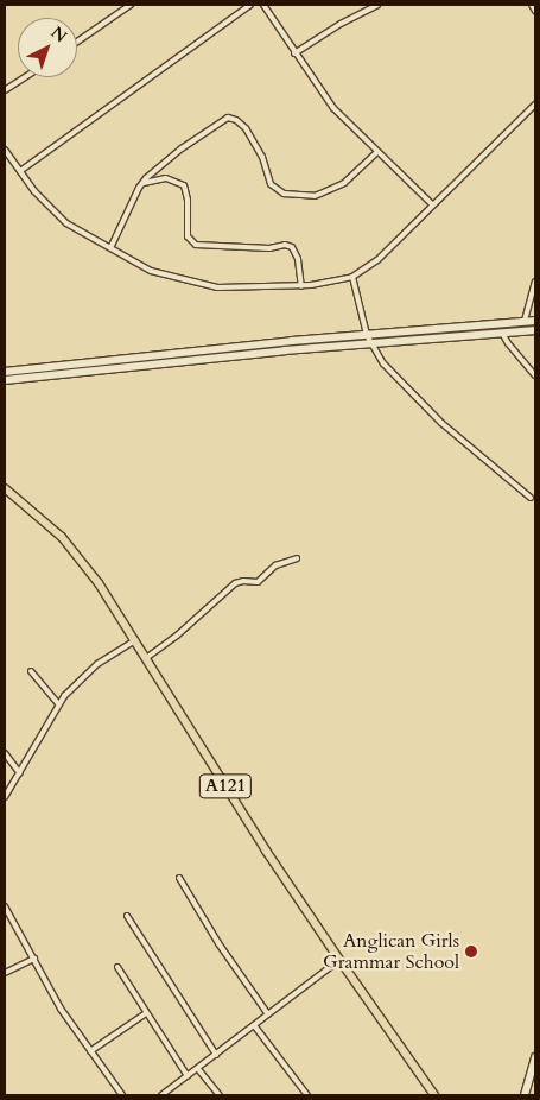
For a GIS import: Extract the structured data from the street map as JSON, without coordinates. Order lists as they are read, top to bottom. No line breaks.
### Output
{"streets":{"main road":["A121"]},"places":["Anglican Girls Grammar School"],"north":"top right"}
